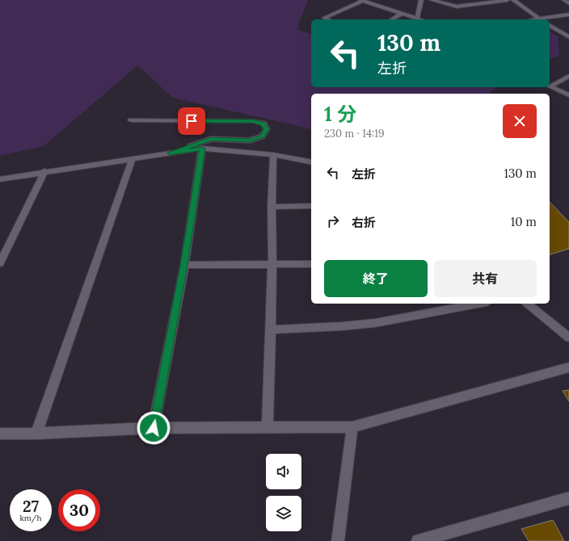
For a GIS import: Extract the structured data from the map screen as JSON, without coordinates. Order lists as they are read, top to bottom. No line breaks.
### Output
{"page":{"turn":["130 m","左折"],"heading":["1 分","230 m · 14:19"],"list":[{"name":"左折","value":"130 m"},{"name":"右折","value":"10 m"}],"buttons":["終了","共有"],"speed":"27 km/h","limit":"30"}}
